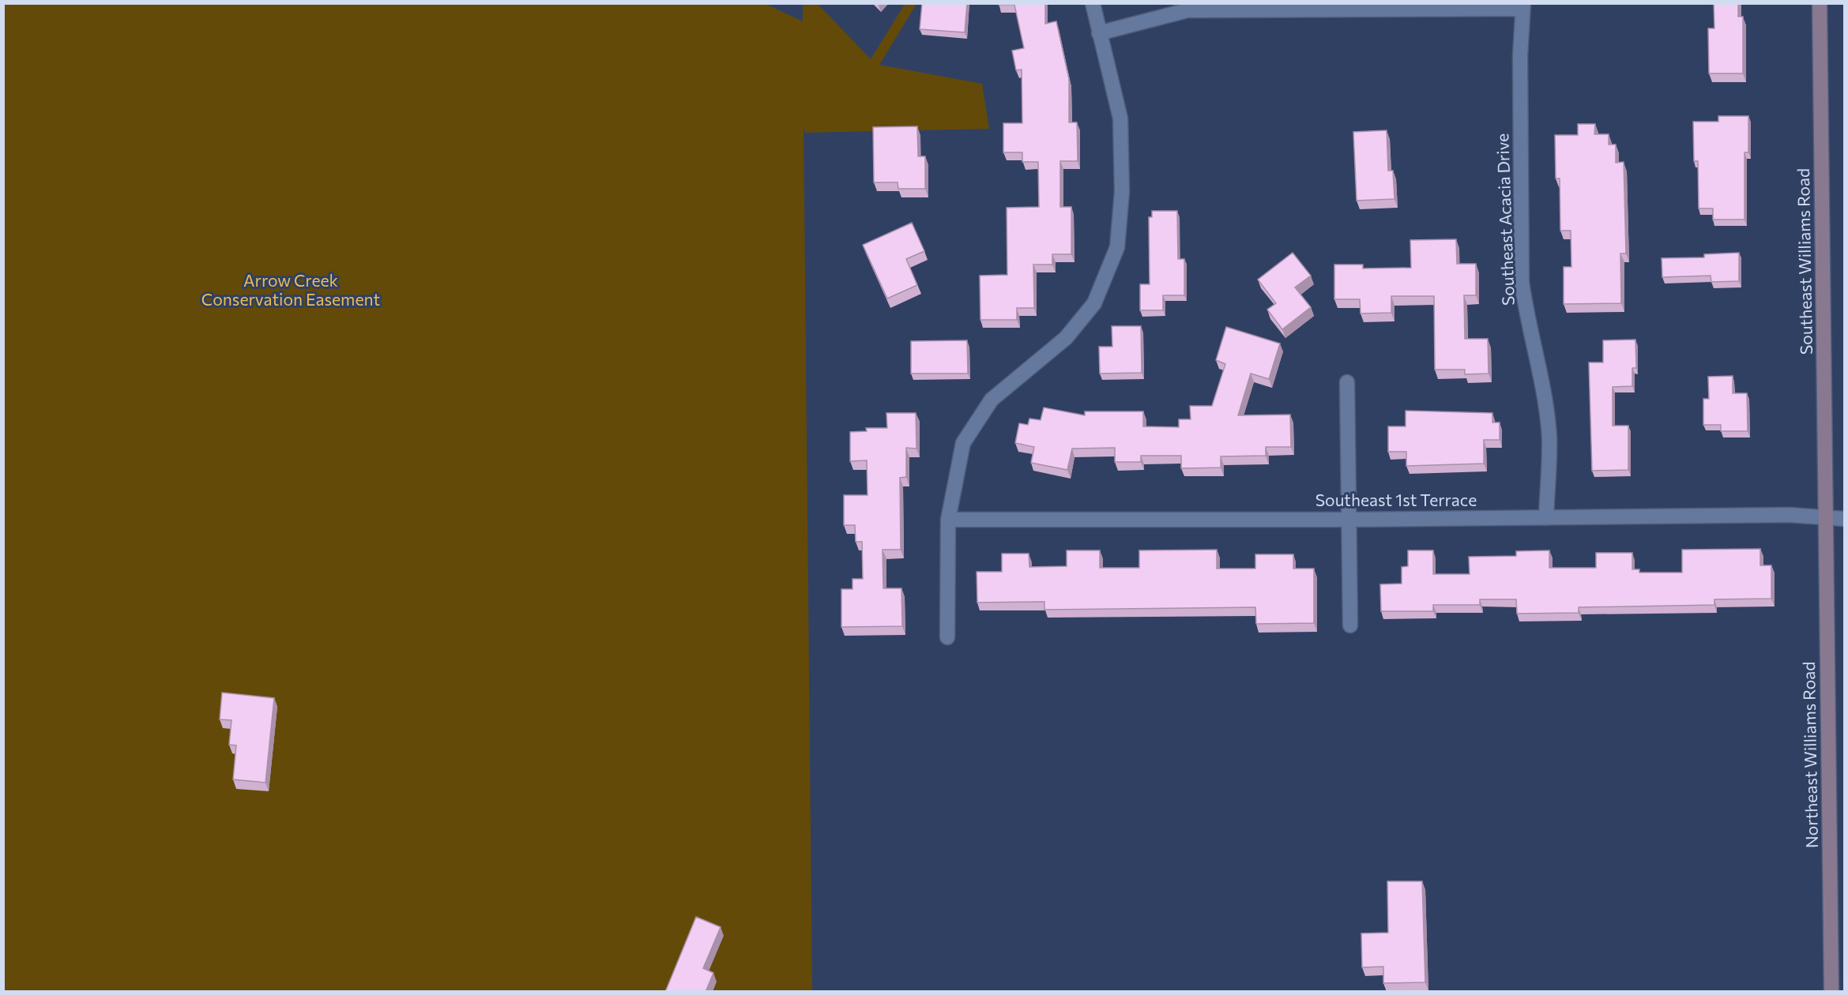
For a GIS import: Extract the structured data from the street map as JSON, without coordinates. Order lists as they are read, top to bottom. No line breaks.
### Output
{"streets":{"street":["Southeast Acacia Drive","Southeast Williams Road","Southeast 1st Terrace","Northeast Williams Road"]},"crossings":[["Southeast Acacia Drive","Southeast 1st Terrace"],["Southeast Williams Road","Southeast 1st Terrace"],["Southeast Williams Road","Northeast Williams Road"],["Southeast 1st Terrace","Northeast Williams Road"]],"parks":["Arrow Creek Conservation Easement"]}
